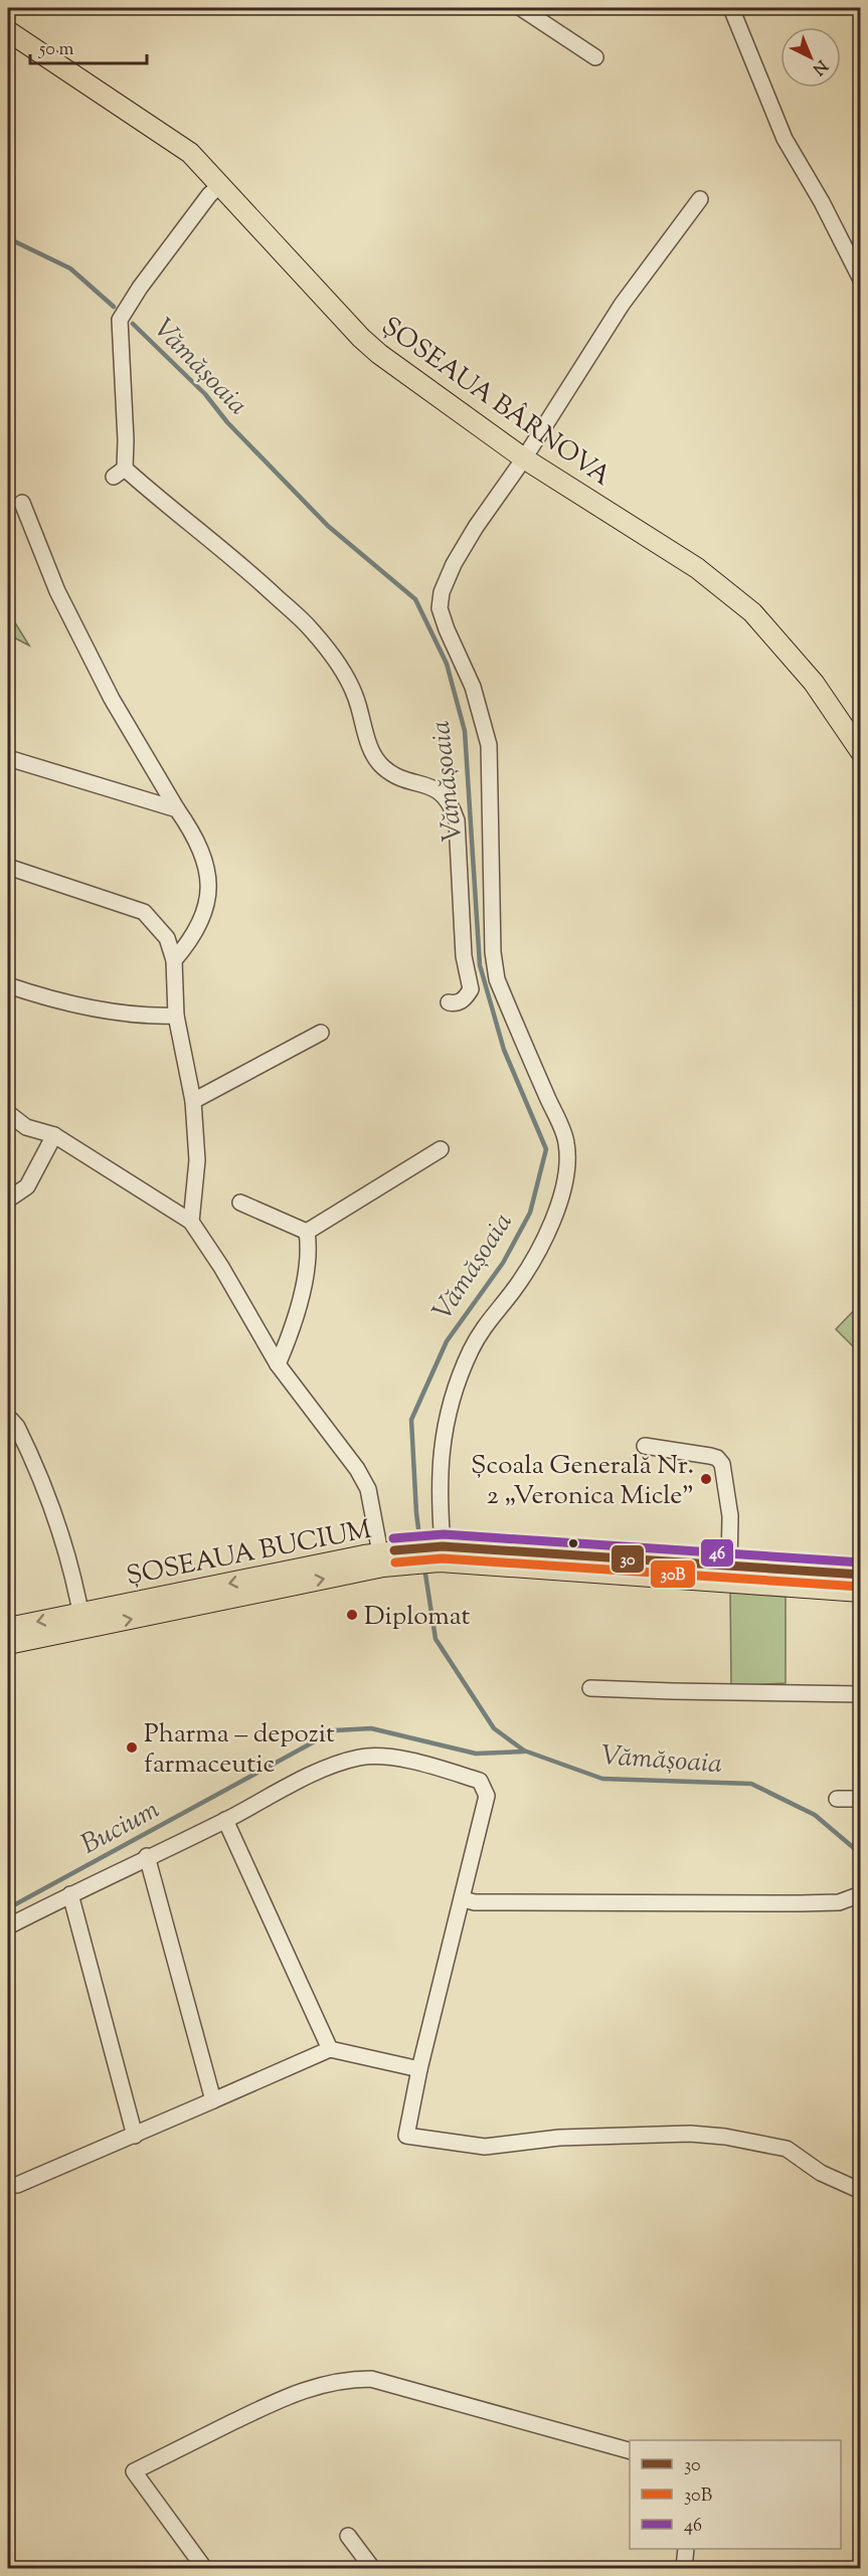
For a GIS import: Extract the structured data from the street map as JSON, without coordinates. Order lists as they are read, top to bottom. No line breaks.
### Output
{"streets":{"main road":["ȘOSEAUA BÂRNOVA","ȘOSEAUA BUCIUM"]},"water":["Vămășoaia","Bucium"],"places":["Școala Generală Nr. 2 „Veronica Micle”","Diplomat","Pharma – depozit farmaceutic"],"lines":["transit line 46","transit line 30","transit line 30B"],"legend":["30","30B","46"],"scale_bar":"50 m","north":"bottom right"}
